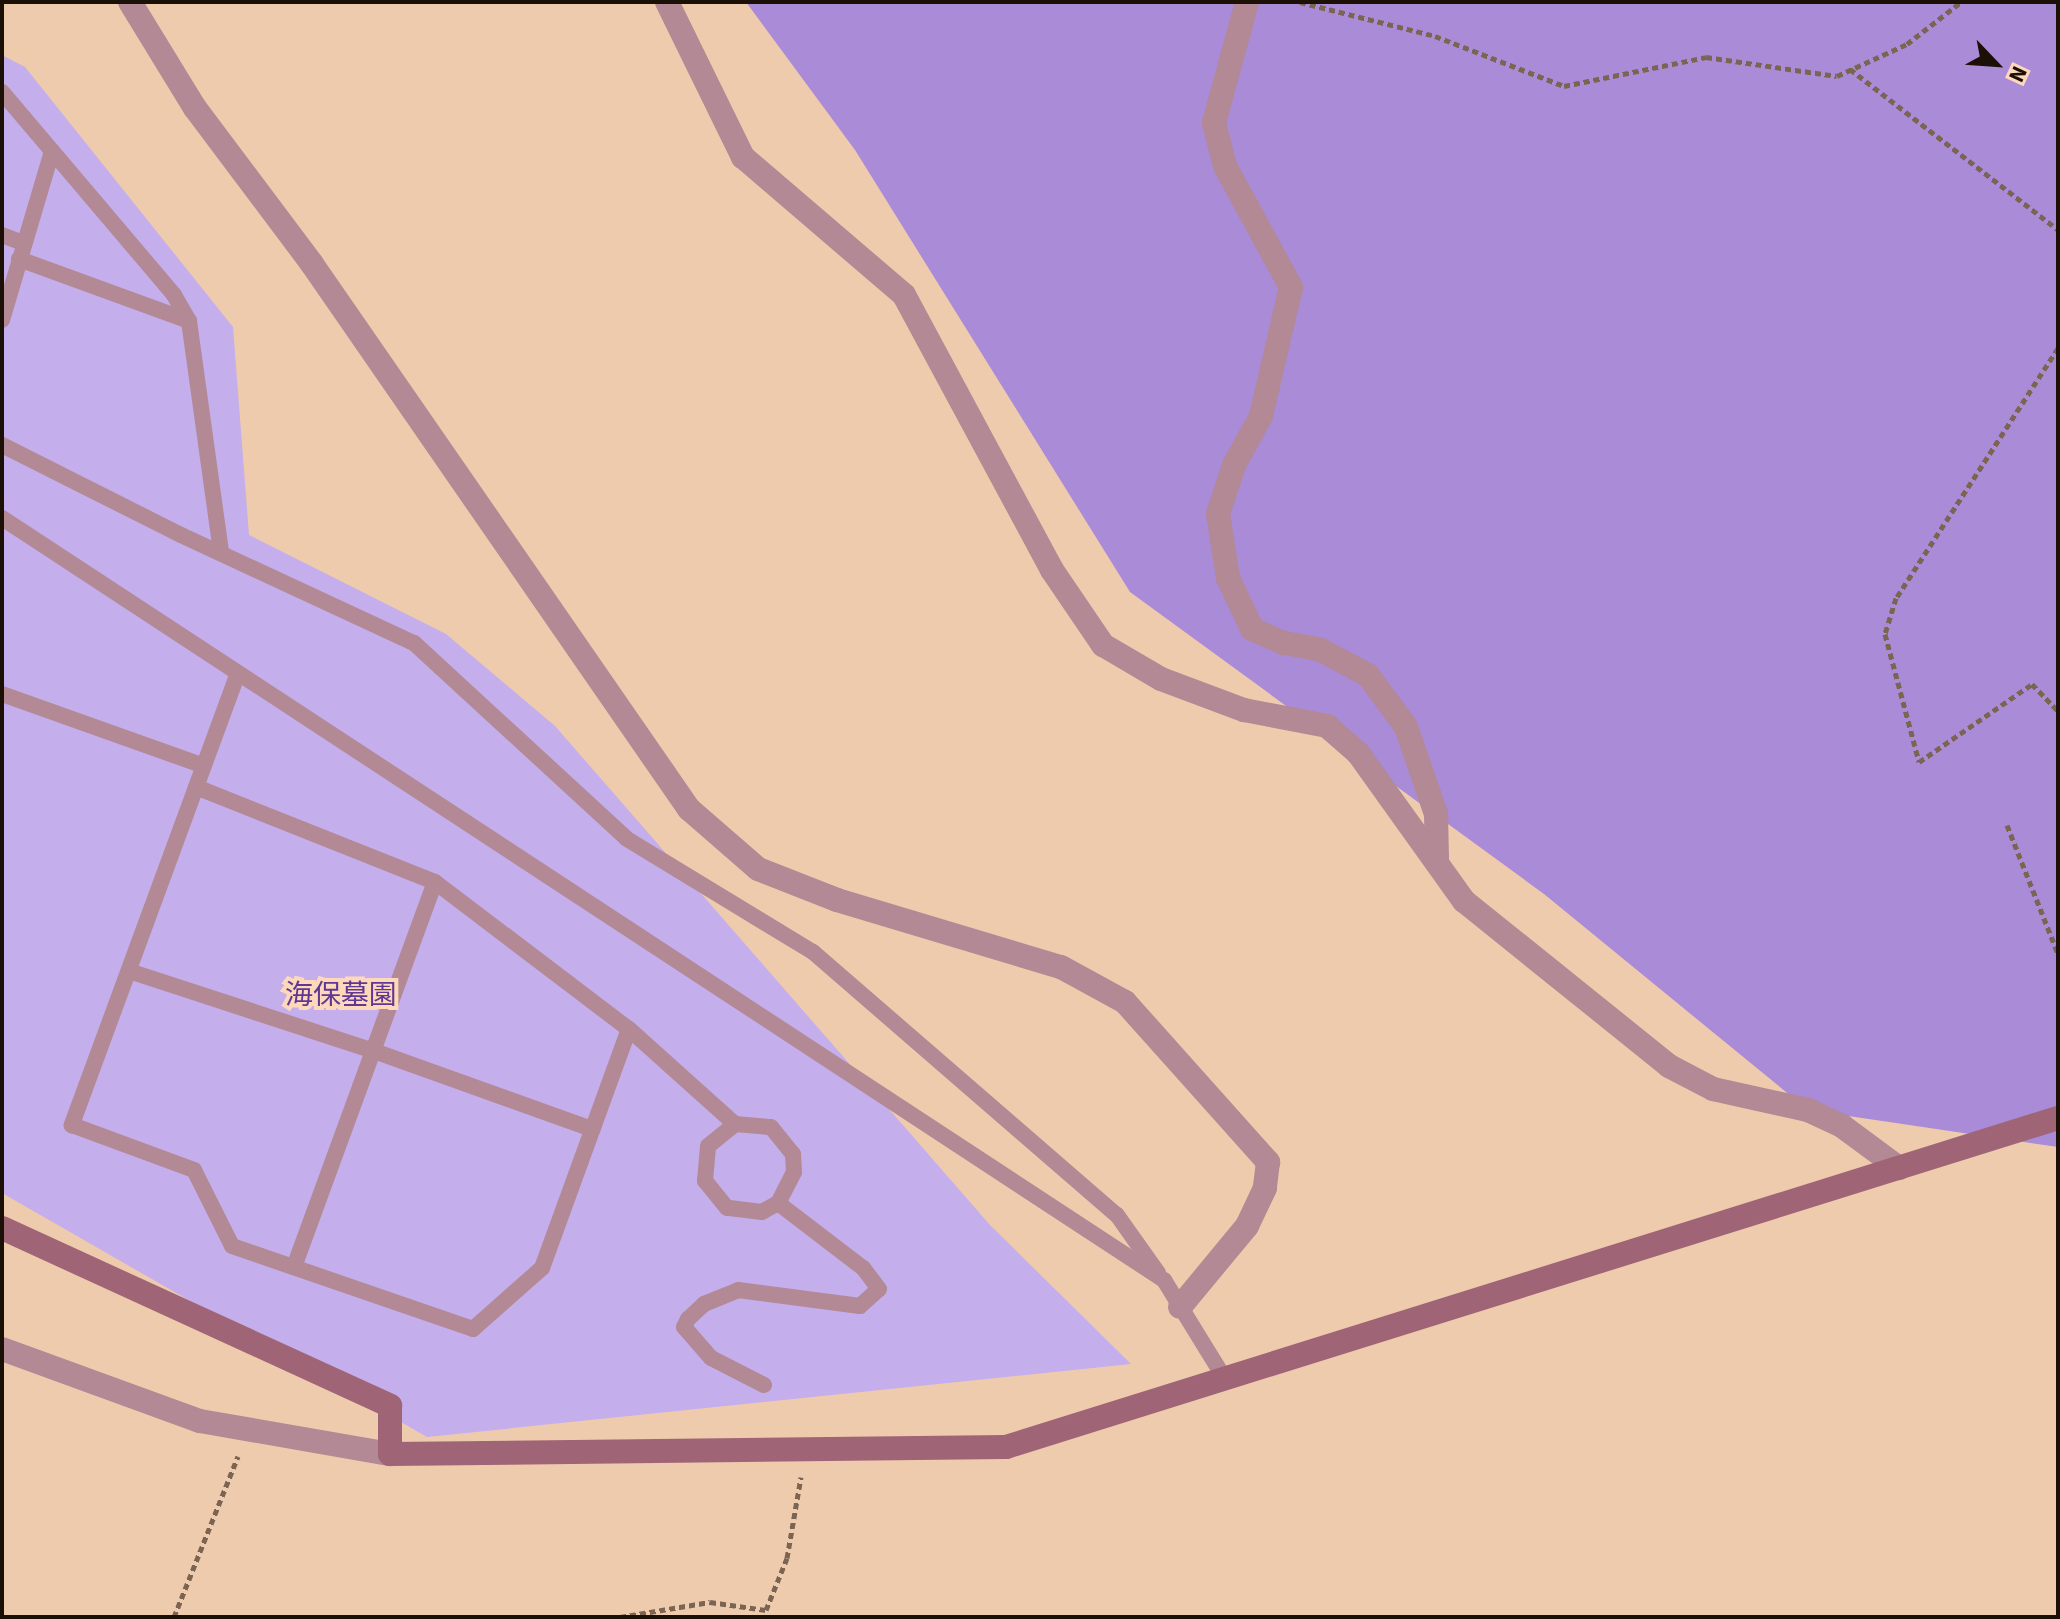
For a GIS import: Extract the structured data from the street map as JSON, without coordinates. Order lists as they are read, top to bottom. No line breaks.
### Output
{"parks":["海保墓園"],"north":"bottom right"}
